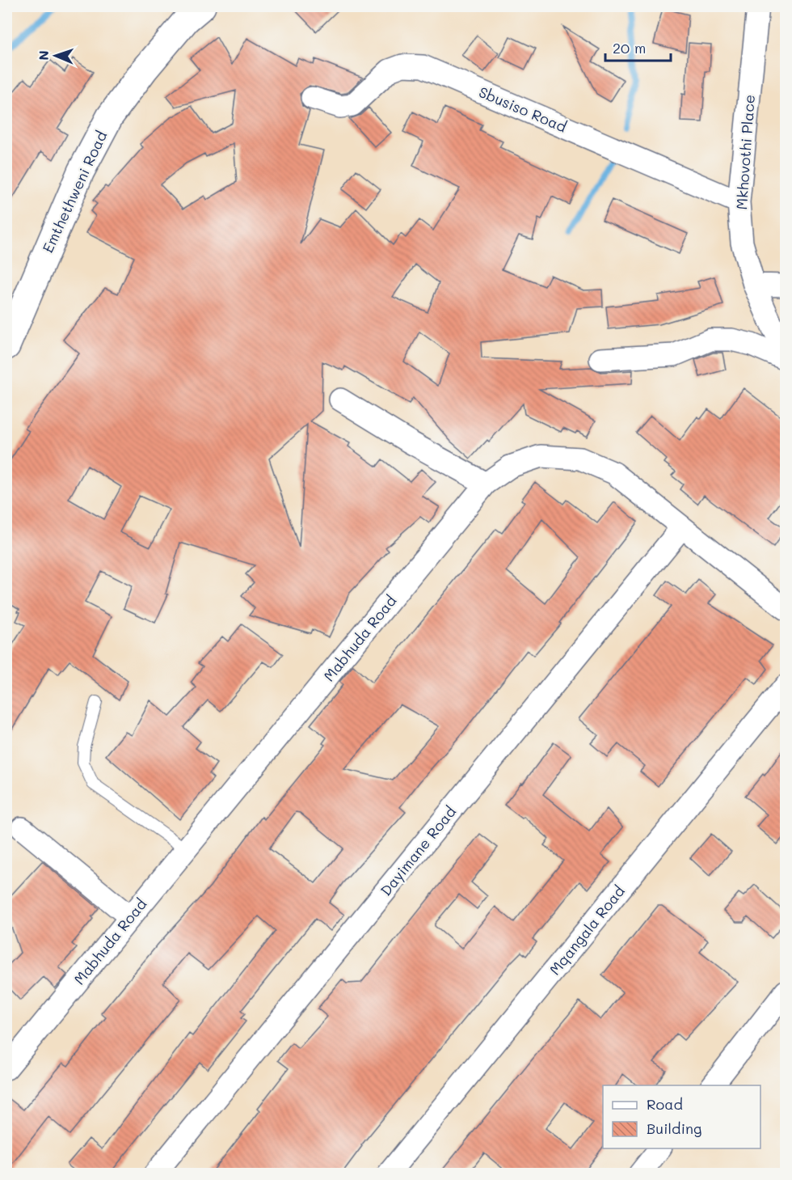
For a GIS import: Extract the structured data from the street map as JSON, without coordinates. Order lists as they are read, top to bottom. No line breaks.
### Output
{"streets":{"street":["Sbusiso Road","Mkhovothi Place","Emthethweni Road","Mabhuda Road","Dayimane Road","Mqangala Road"]},"crossings":[["Sbusiso Road","Mkhovothi Place"],["Mabhuda Road","Dayimane Road"]],"legend":["Road","Building"],"scale_bar":"20 m","north":"left"}
